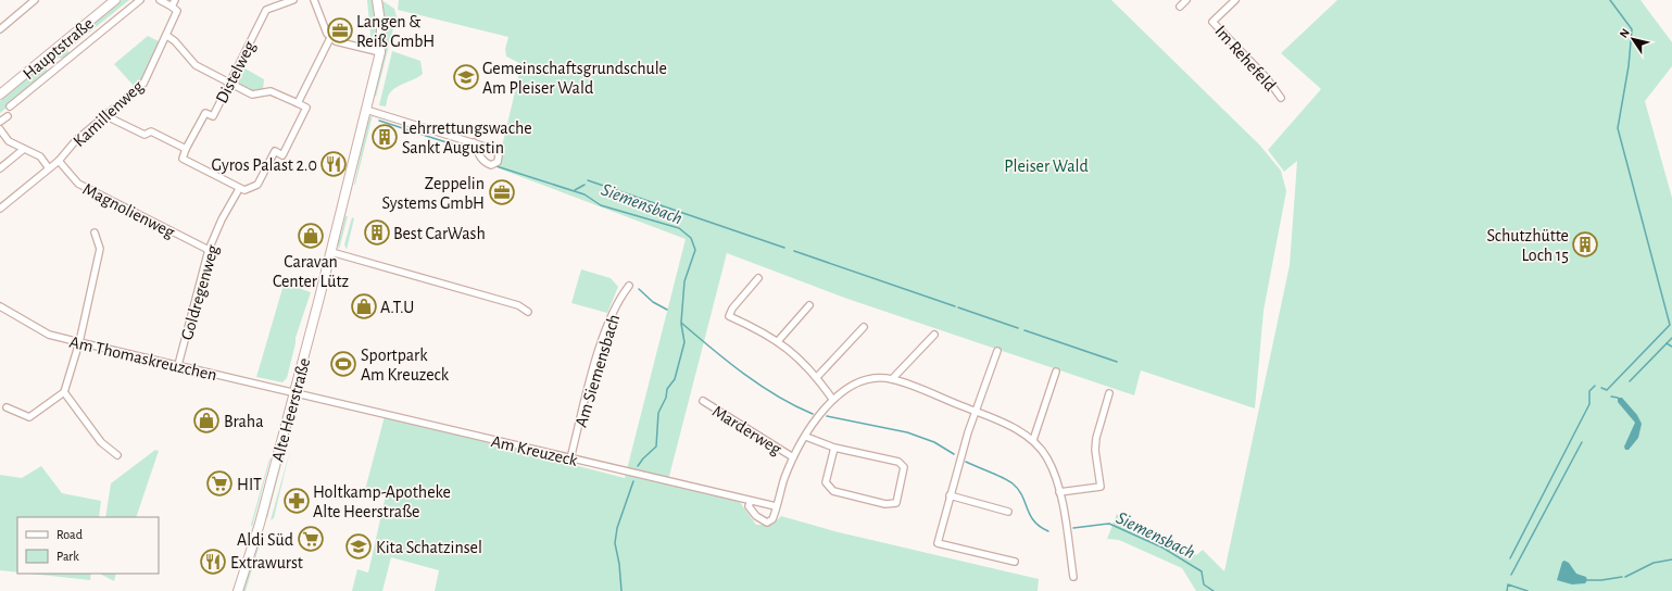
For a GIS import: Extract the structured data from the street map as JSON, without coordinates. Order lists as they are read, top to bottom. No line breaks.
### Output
{"streets":{"street":["Hauptstraße","Im Rehefeld","Distelweg","Kamillenweg","Magnolienweg","Goldregenweg","Am Thomaskreuzchen","Am Siemensbach","Alte Heerstraße","Marderweg","Am Kreuzeck"]},"crossings":[["Kamillenweg","Magnolienweg"],["Magnolienweg","Goldregenweg"],["Goldregenweg","Am Thomaskreuzchen"],["Am Thomaskreuzchen","Alte Heerstraße"],["Am Thomaskreuzchen","Am Kreuzeck"],["Am Siemensbach","Am Kreuzeck"],["Alte Heerstraße","Am Kreuzeck"]],"water":["Siemensbach"],"parks":["Pleiser Wald"],"places":{"office":["Langen & Reiß GmbH","Zeppelin Systems GmbH"],"school or university":["Gemeinschaftsgrundschule Am Pleiser Wald","Kita Schatzinsel"],"building":["Lehrrettungswache Sankt Augustin","Best CarWash","Schutzhütte Loch 15"],"restaurant":["Gyros Palast 2.0","Extrawurst"],"shop":["Caravan Center Lütz","A.T.U","Braha"],"sports":["Sportpark Am Kreuzeck"],"supermarket":["HIT","Aldi Süd"],"pharmacy":["Holtkamp-Apotheke Alte Heerstraße"]},"legend":["Road","Park"],"north":"top left"}
